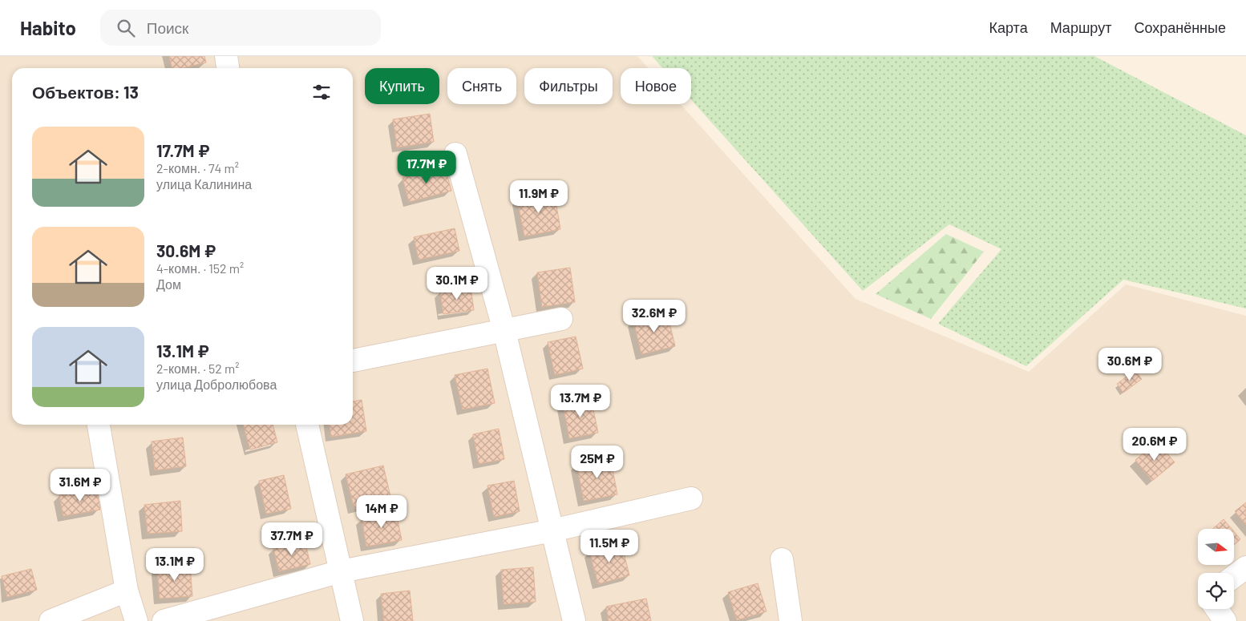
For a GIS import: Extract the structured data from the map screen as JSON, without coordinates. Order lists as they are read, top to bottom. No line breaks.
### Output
{"north":"right","page":{"header":"Habito","search":"Поиск","nav":["Карта","Маршрут","Сохранённые"],"chip":["Купить","Снять","Фильтры","Новое"],"heading":"Объектов: 13","list":[{"name":"17.7M ₽","note":"2-комн. · 74 m² · улица Калинина"},{"name":"30.6M ₽","note":"4-комн. · 152 m² · Дом"},{"name":"13.1M ₽","note":"2-комн. · 52 m² · улица Добролюбова"}],"price":["17.7M ₽","11.9M ₽","30.1M ₽","32.6M ₽","30.6M ₽","13.7M ₽","20.6M ₽","25M ₽","31.6M ₽","14M ₽","37.7M ₽","11.5M ₽","13.1M ₽"]}}
